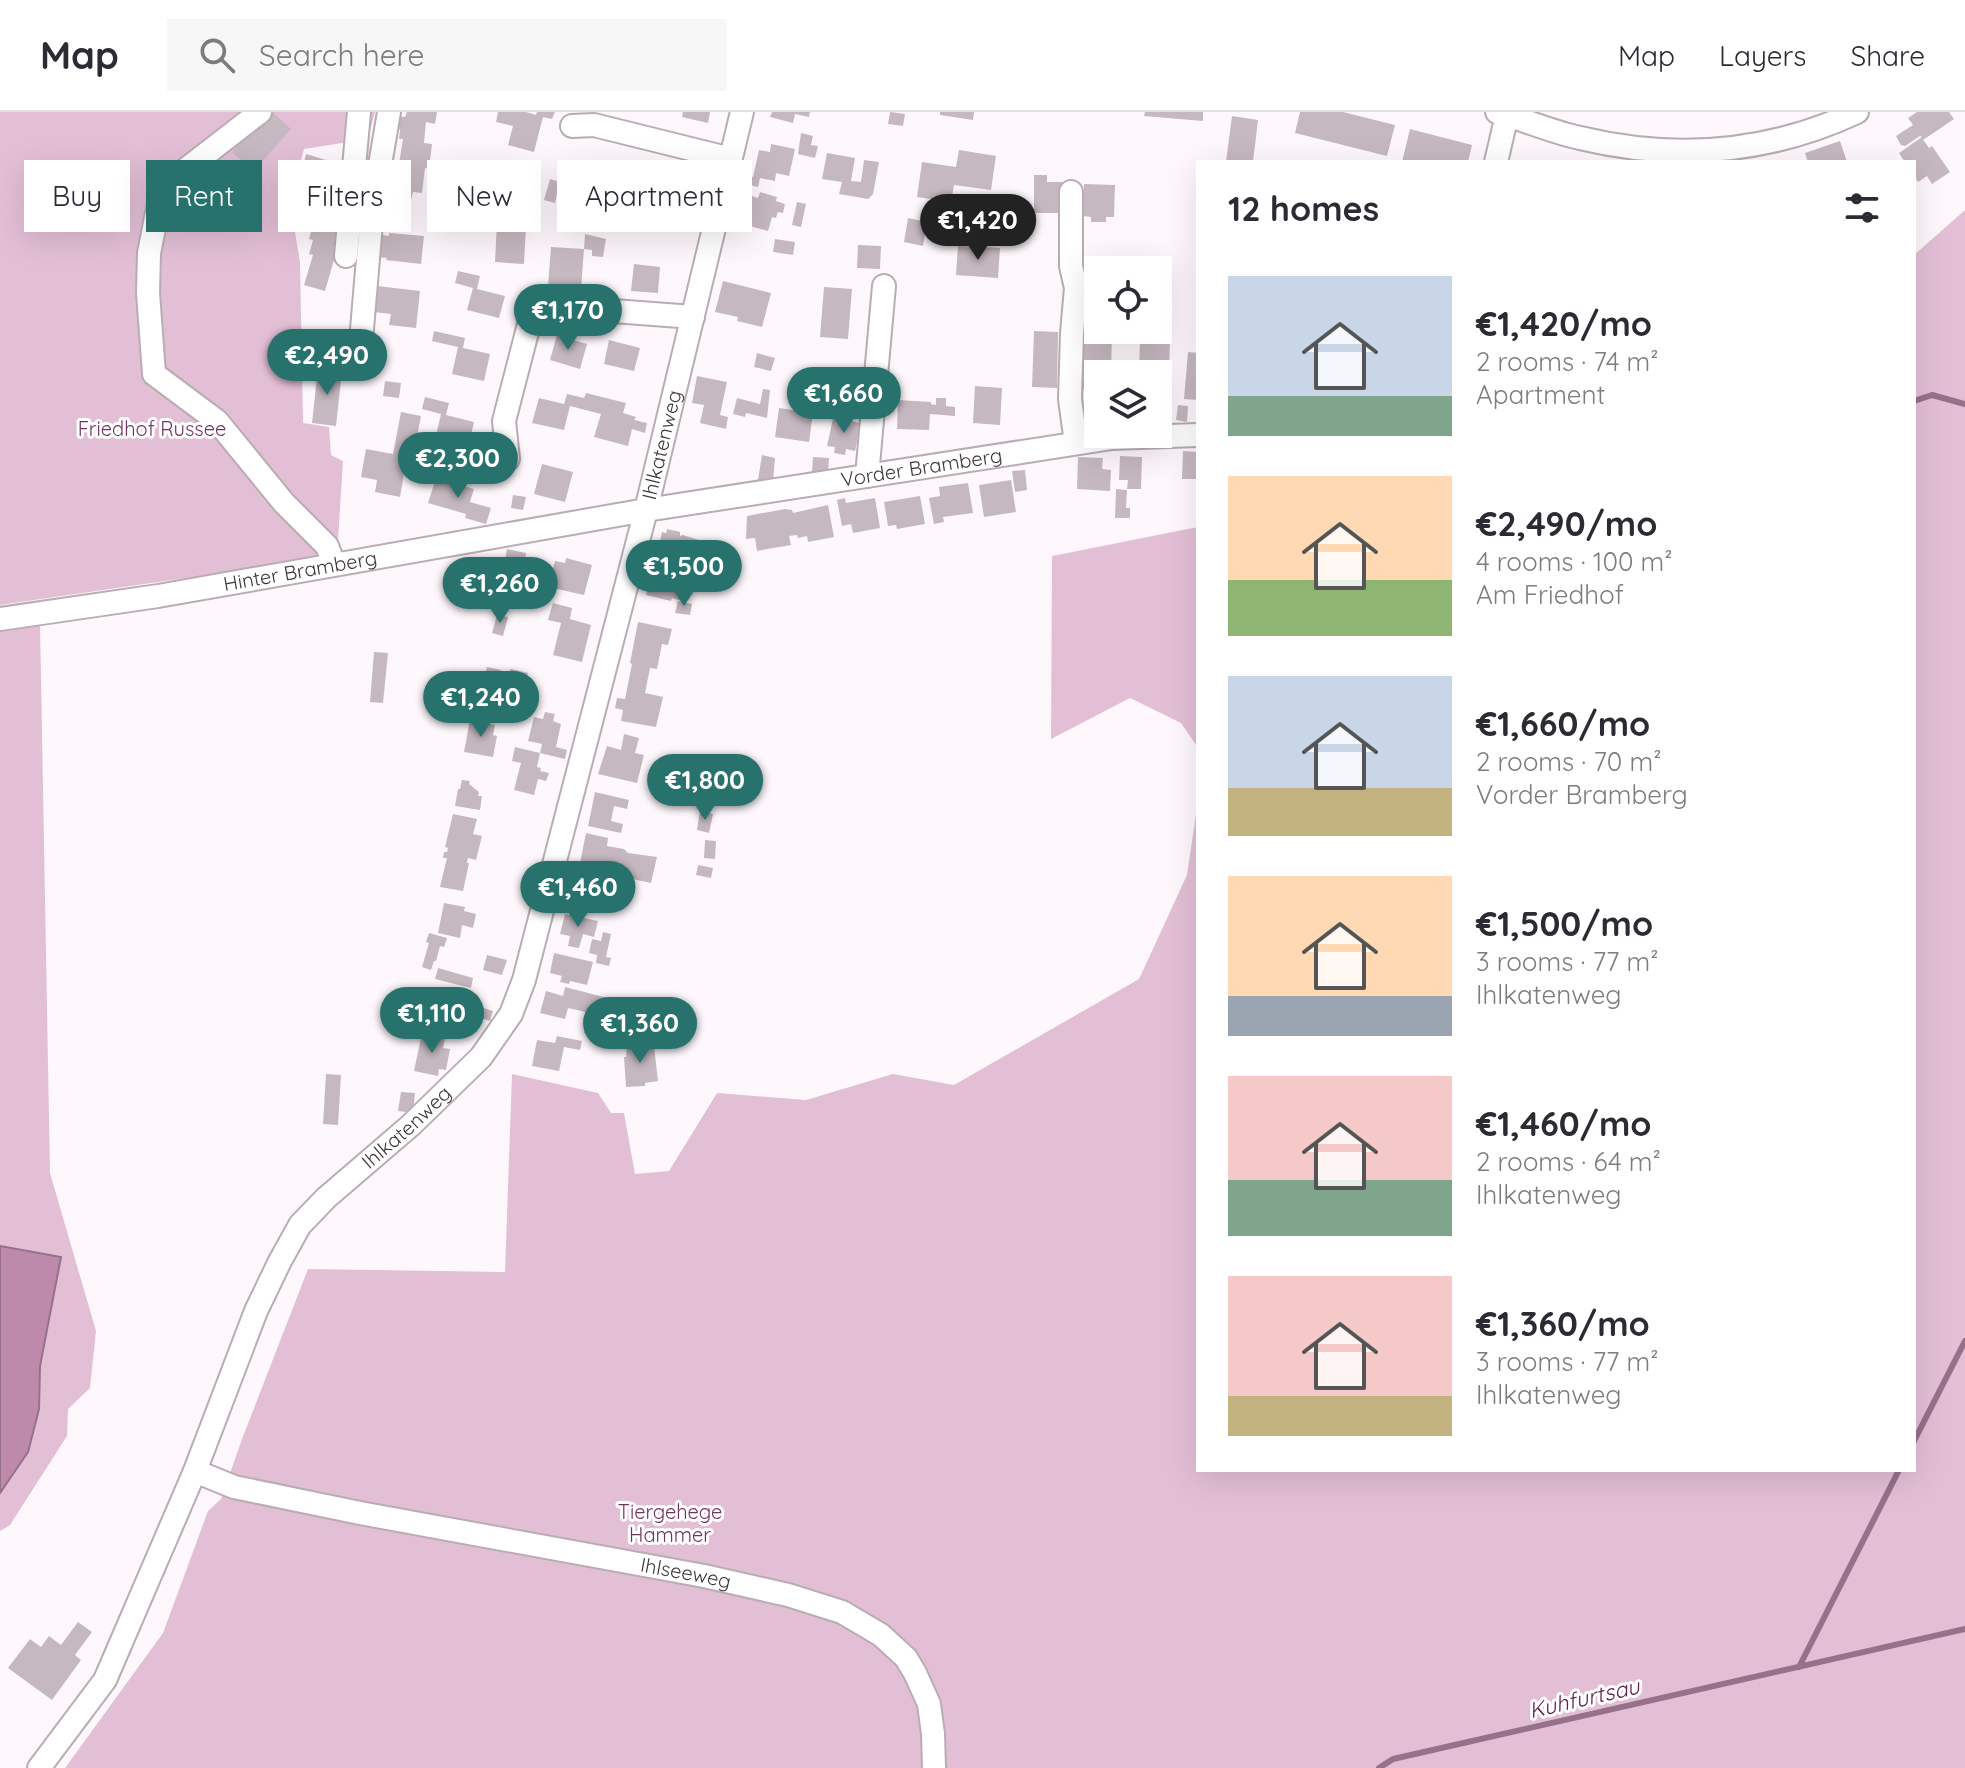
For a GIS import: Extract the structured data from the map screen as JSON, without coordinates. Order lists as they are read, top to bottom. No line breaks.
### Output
{"streets":{"street":["Ihlkatenweg","Vorder Bramberg","Hinter Bramberg","Ihlseeweg"]},"crossings":[["Ihlkatenweg","Vorder Bramberg"],["Ihlkatenweg","Hinter Bramberg"],["Ihlkatenweg","Ihlseeweg"],["Vorder Bramberg","Hinter Bramberg"]],"water":["Kuhfurtsau"],"parks":["Friedhof Russee","Tiergehege Hammer"],"page":{"header":"Map","search":"Search here","nav":["Map","Layers","Share"],"chip":["Buy","Rent","Filters","New","Apartment"],"heading":"12 homes","price":["€1,420","€1,170","€2,490","€1,660","€2,300","€1,500","€1,260","€1,240","€1,800","€1,460","€1,110","€1,360"],"list":[{"name":"€1,420/mo","note":"2 rooms · 74 m² · Apartment"},{"name":"€2,490/mo","note":"4 rooms · 100 m² · Am Friedhof"},{"name":"€1,660/mo","note":"2 rooms · 70 m² · Vorder Bramberg"},{"name":"€1,500/mo","note":"3 rooms · 77 m² · Ihlkatenweg"},{"name":"€1,460/mo","note":"2 rooms · 64 m² · Ihlkatenweg"},{"name":"€1,360/mo","note":"3 rooms · 77 m² · Ihlkatenweg"}]}}
